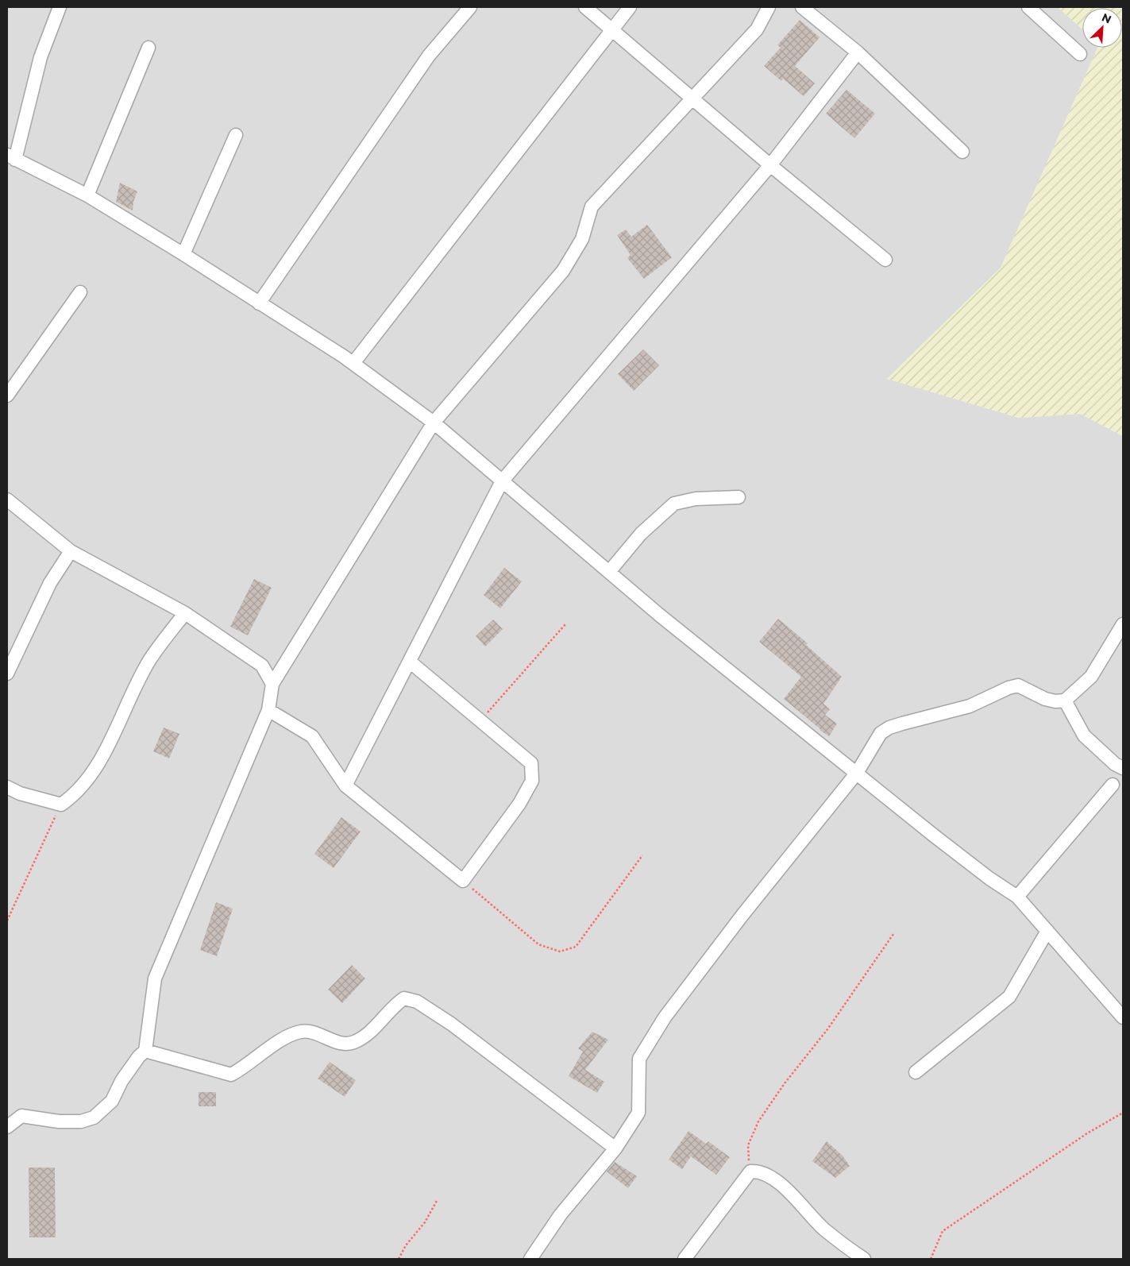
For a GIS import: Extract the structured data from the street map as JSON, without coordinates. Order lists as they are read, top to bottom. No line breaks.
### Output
{"north":"top right"}
